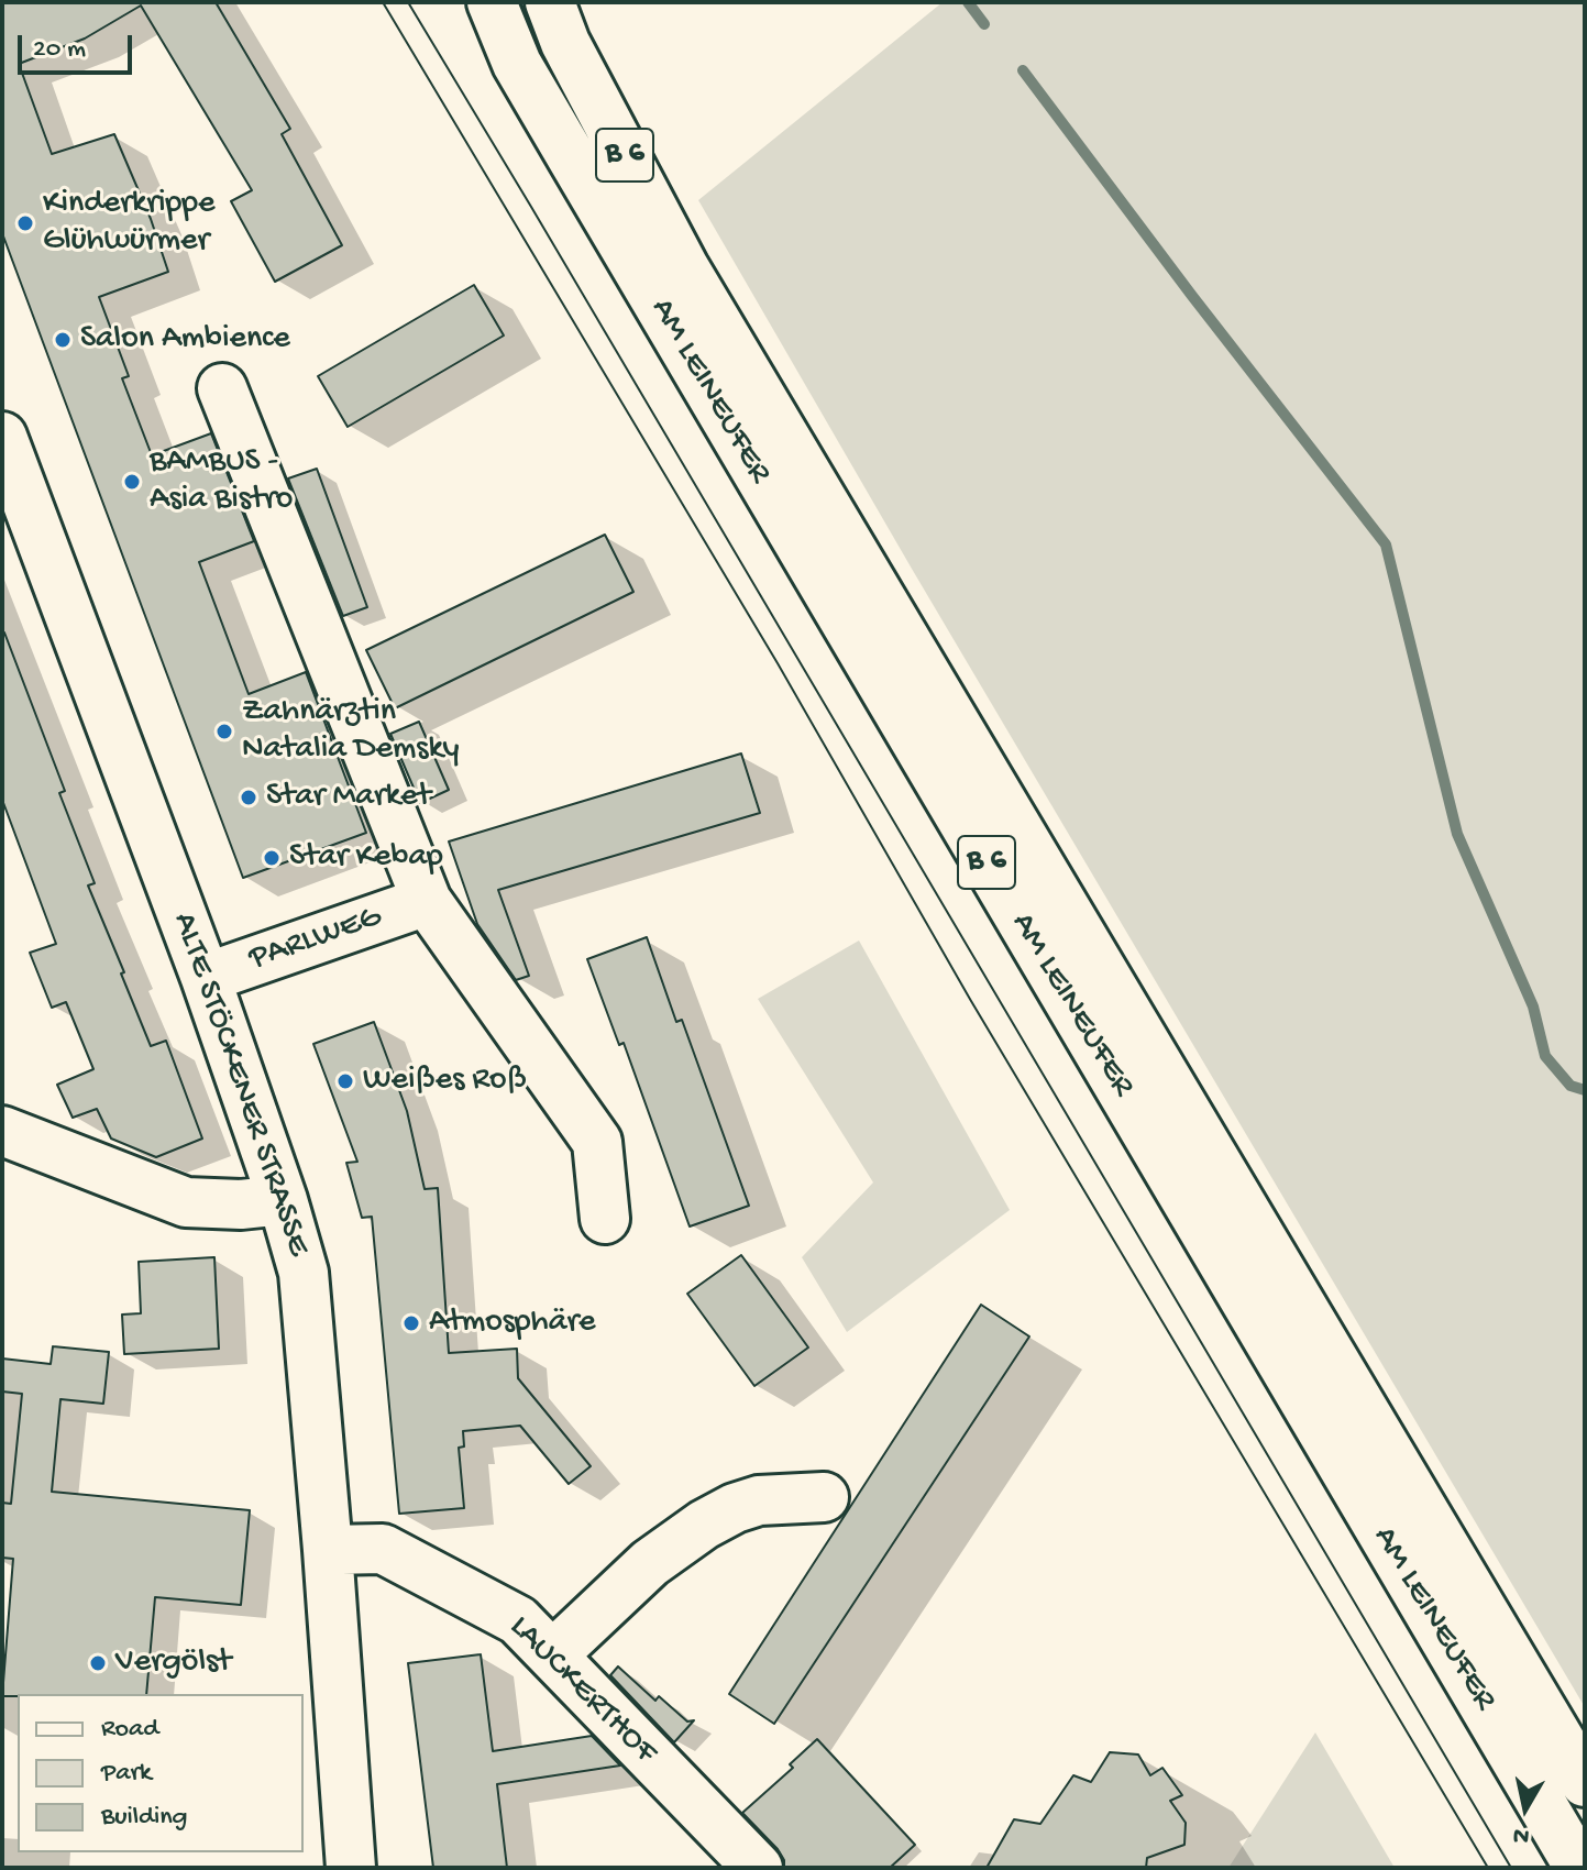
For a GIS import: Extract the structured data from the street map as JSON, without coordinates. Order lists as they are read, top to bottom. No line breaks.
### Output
{"streets":{"main road":["B 6","AM LEINEUFER","PARLWEG","ALTE STÖCKENER STRASSE","LAUCKERTHOF"]},"crossings":[["PARLWEG","ALTE STÖCKENER STRASSE"],["ALTE STÖCKENER STRASSE","LAUCKERTHOF"]],"places":["Kinderkrippe Glühwürmer","Salon Ambience","BAMBUS - Asia Bistro","Zahnärztin Natalia Demsky","Star Market","Star Kebap","Weißes Roß","Atmosphäre","Vergölst"],"legend":["Road","Park","Building"],"scale_bar":"20 m","north":"bottom"}
